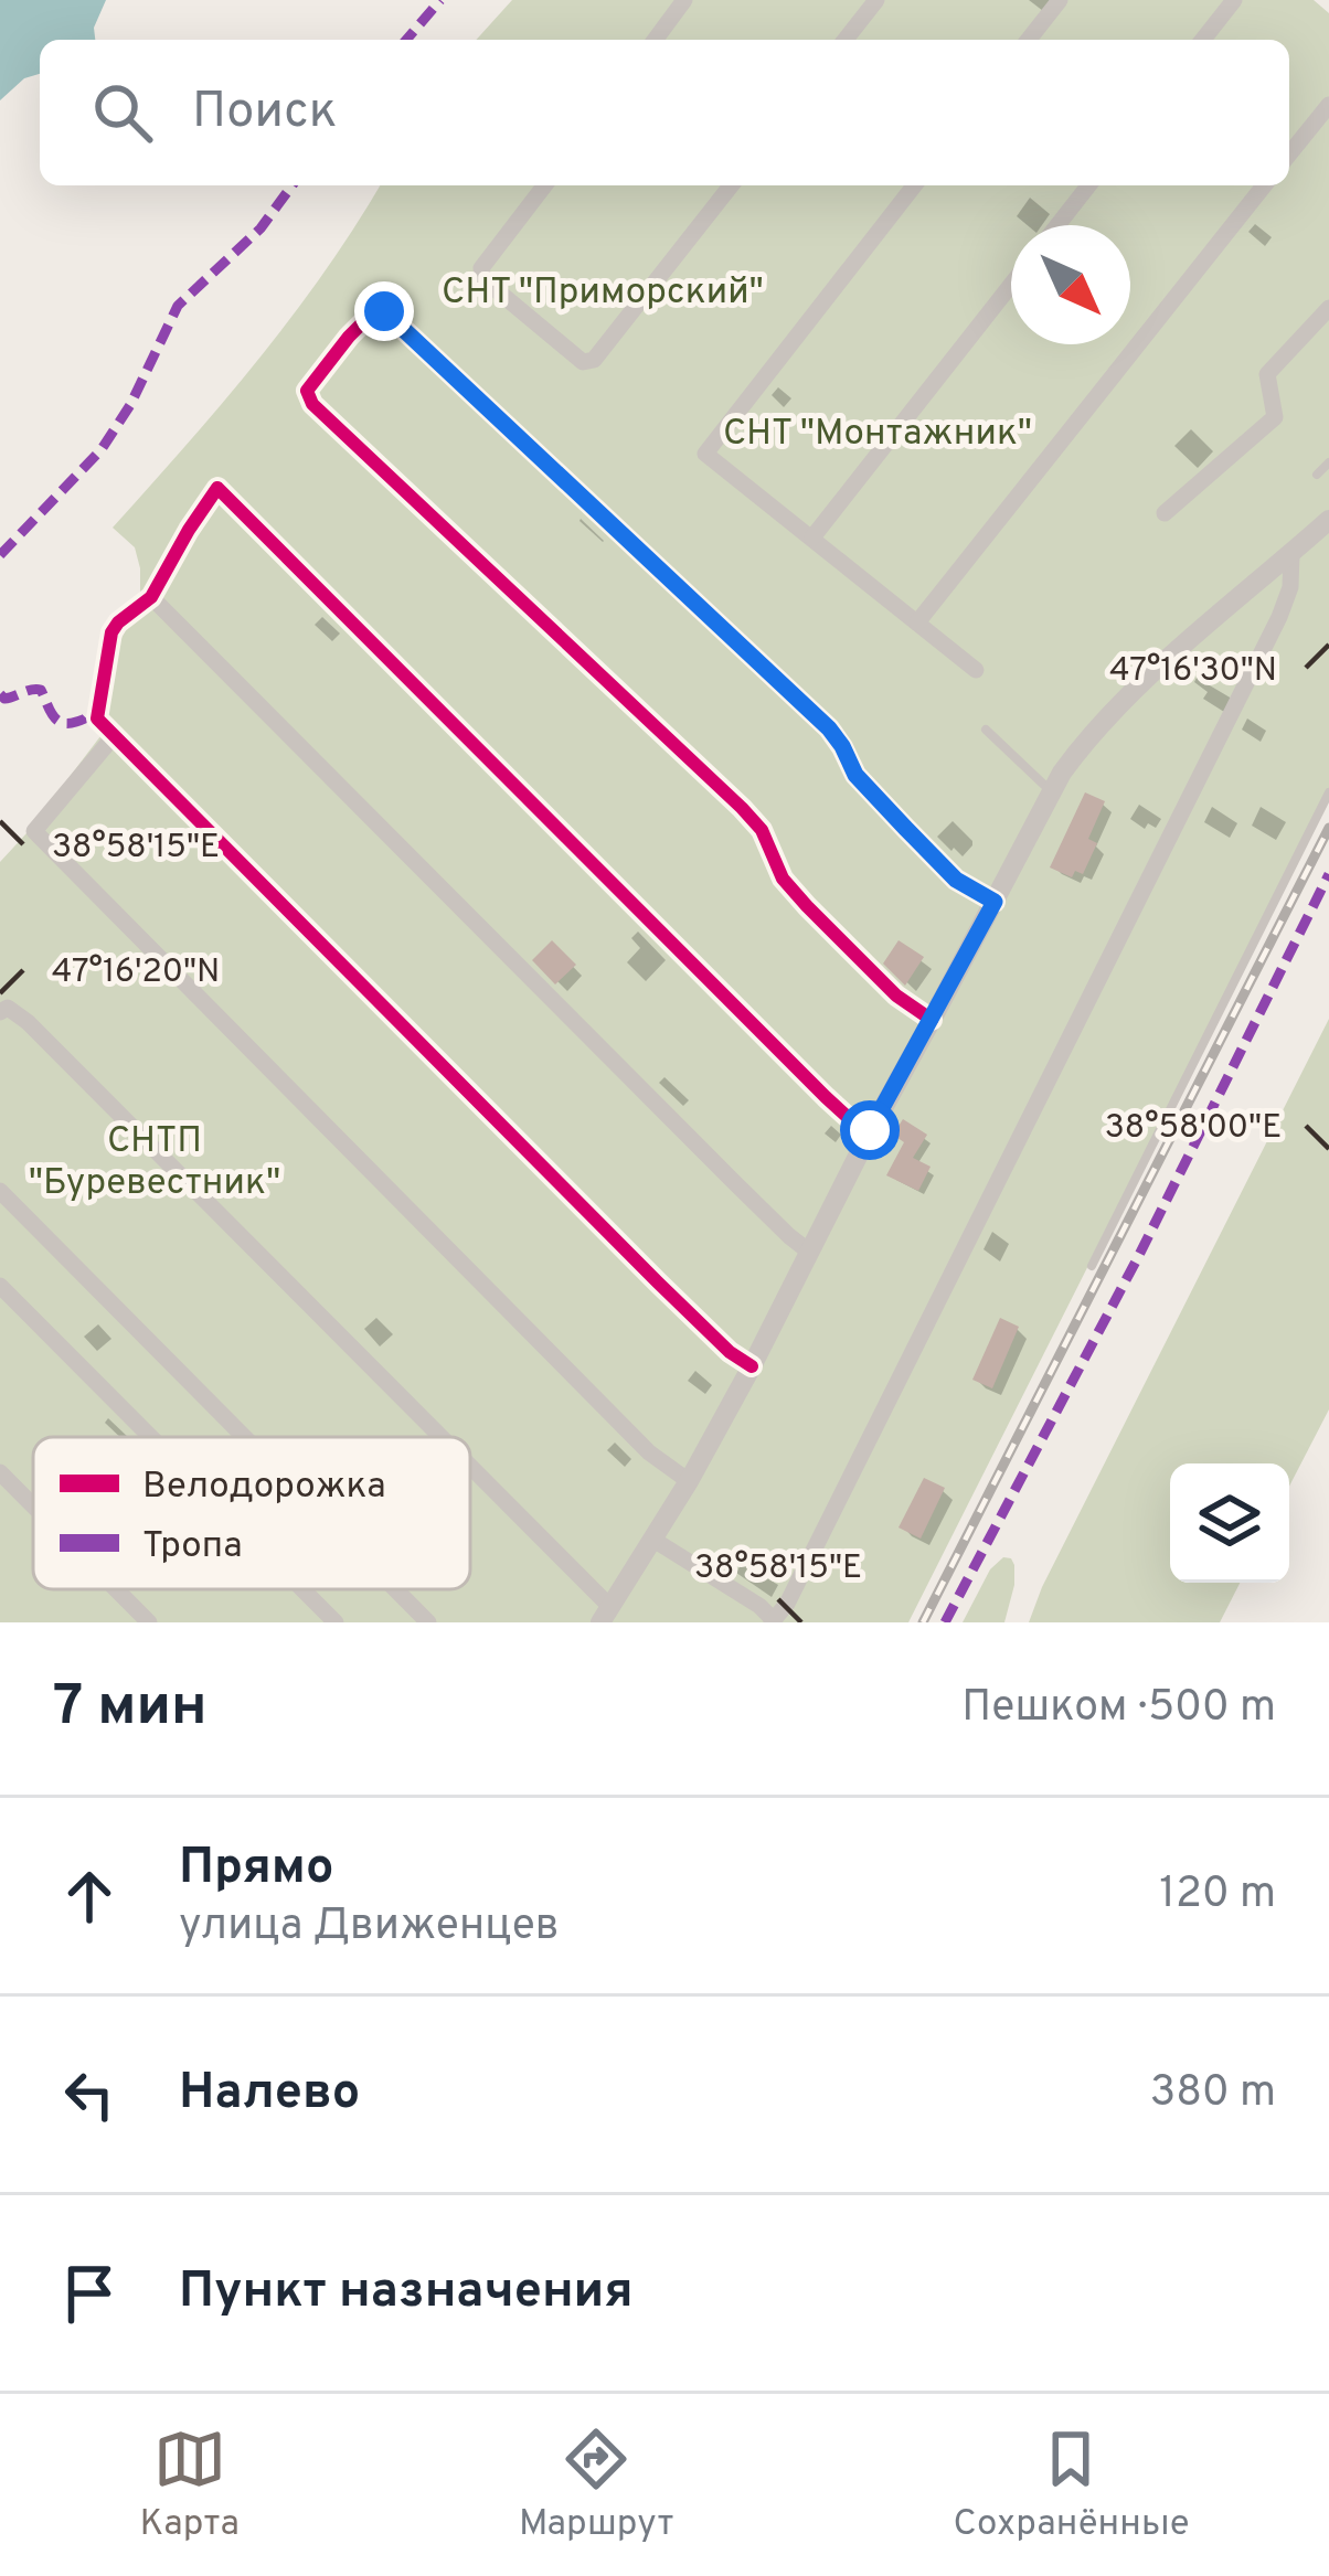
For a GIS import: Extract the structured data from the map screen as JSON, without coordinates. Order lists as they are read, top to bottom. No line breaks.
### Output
{"parks":["СНТ \"Приморский\"","СНТ \"Монтажник\"","СНТП \"Буревестник\""],"legend":["Велодорожка","Тропа"],"north":"bottom right","page":{"search":"Поиск","heading":["7 мин","Пешком · 500 m"],"list":[["Прямо","улица Движенцев","120 m"],["Налево","380 m"],"Пункт назначения"],"nav":["Карта","Маршрут","Сохранённые"]},"coordinates":["47°16'30\"N","38°58'15\"E","47°16'20\"N","38°58'00\"E"]}
